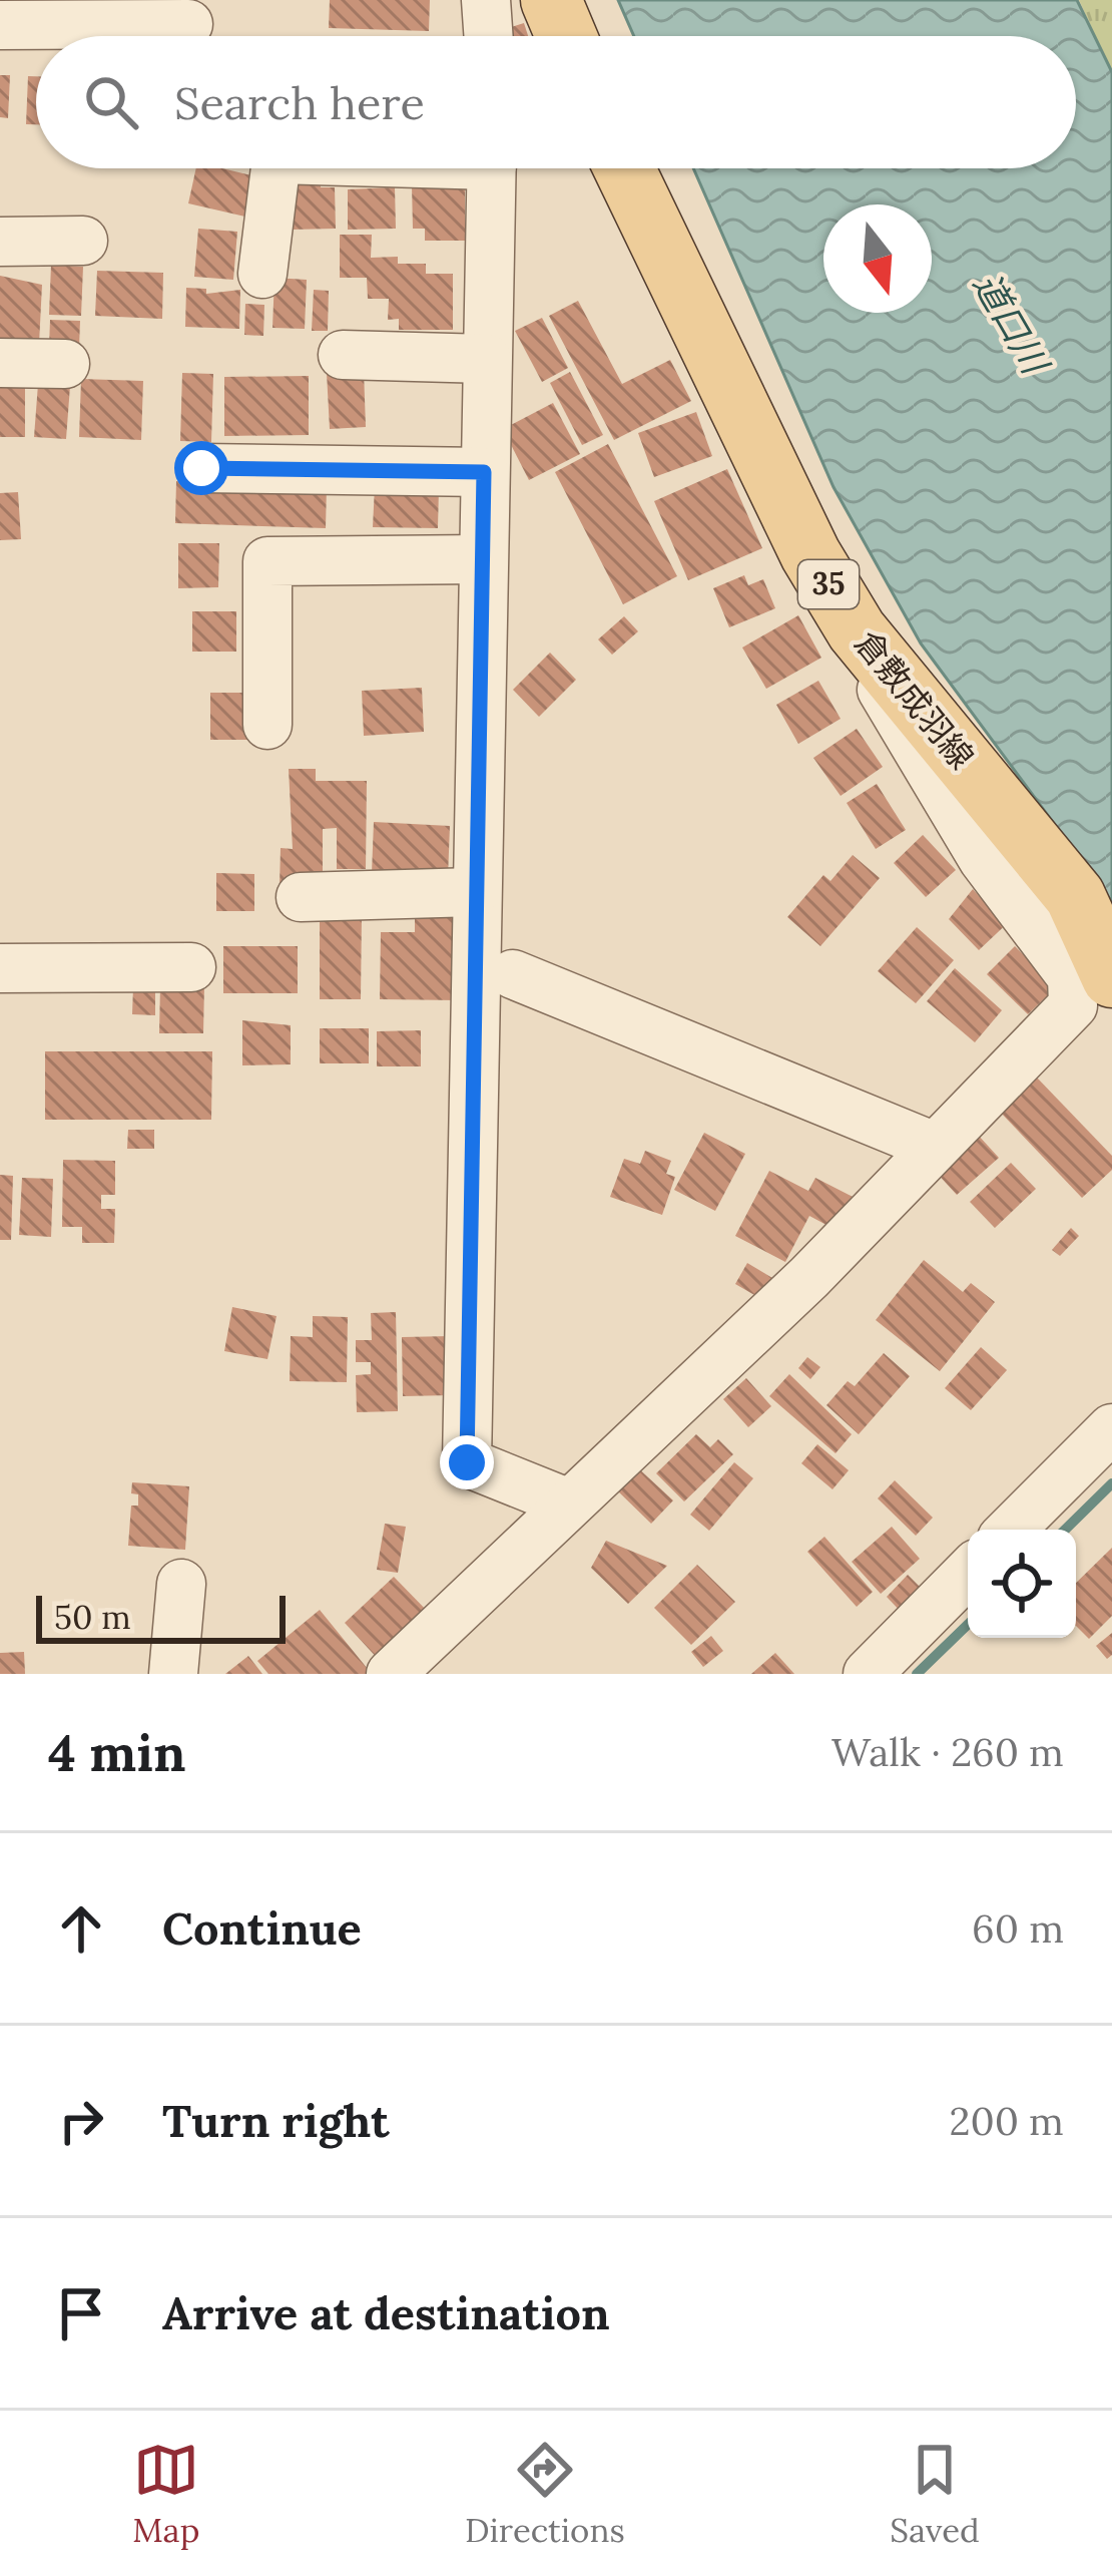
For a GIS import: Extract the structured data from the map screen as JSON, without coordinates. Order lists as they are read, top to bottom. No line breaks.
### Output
{"streets":{"main road":["35","倉敷成羽線"]},"water":["道口川"],"scale_bar":"50 m","north":"bottom","page":{"search":"Search here","scale":"50 m","heading":["4 min","Walk · 260 m"],"list":[["Continue","60 m"],["Turn right","200 m"],"Arrive at destination"],"nav":["Map","Directions","Saved"]}}
